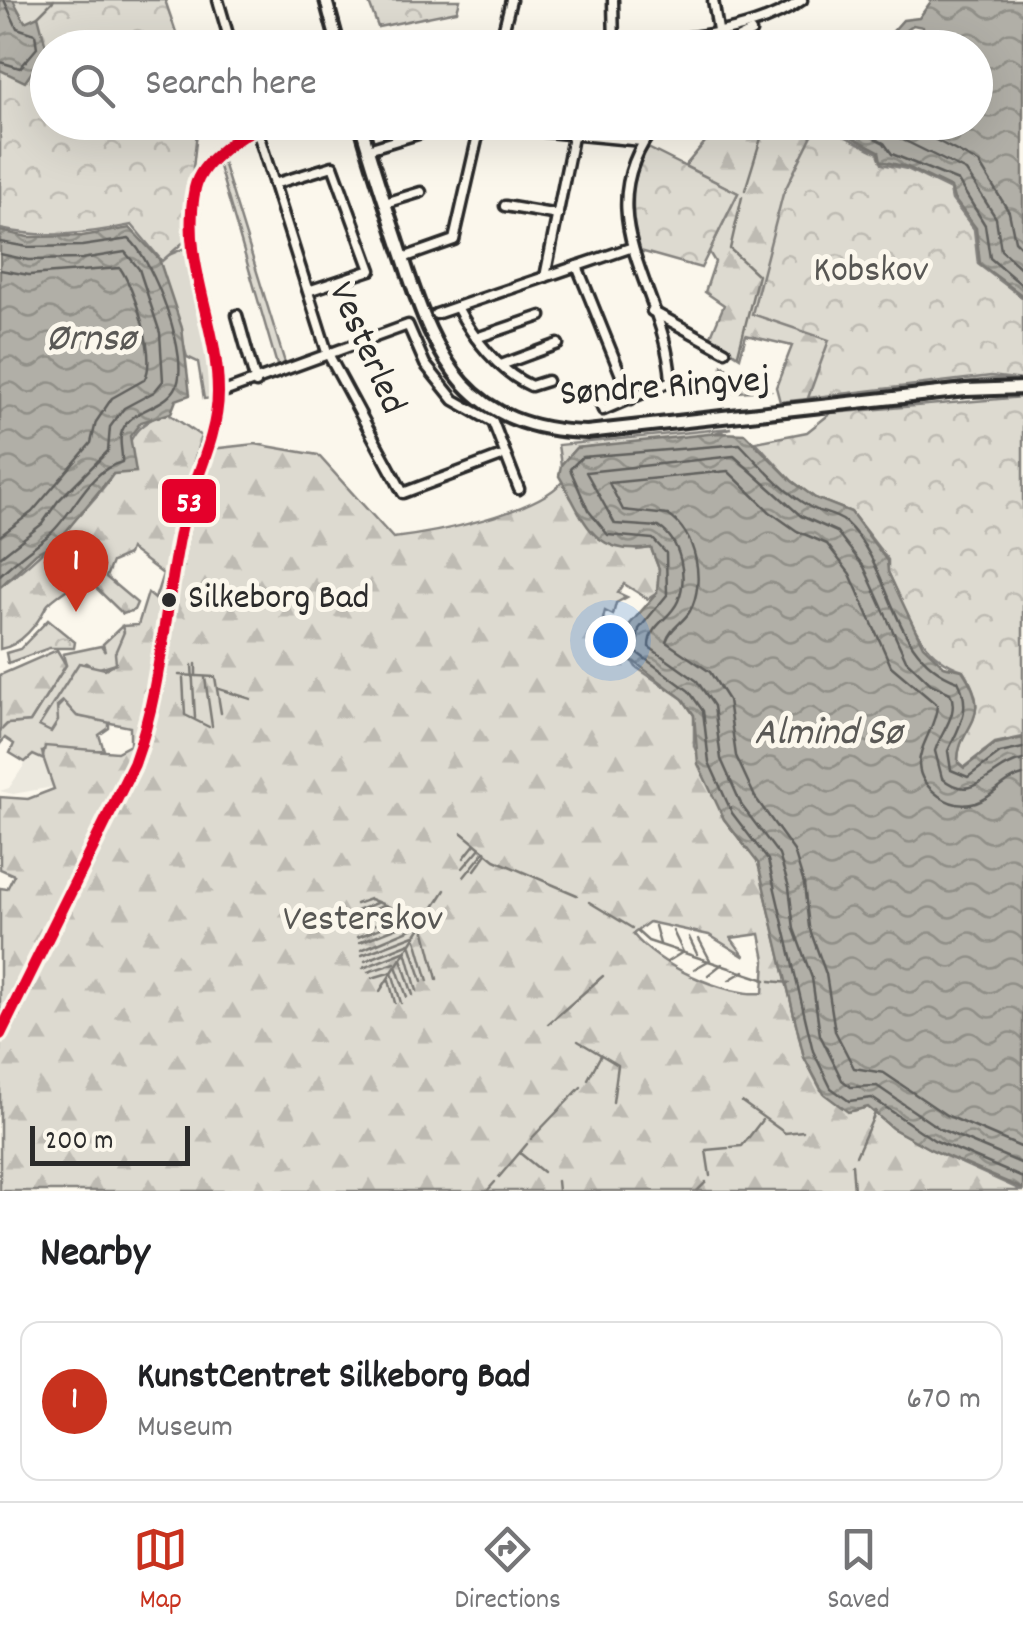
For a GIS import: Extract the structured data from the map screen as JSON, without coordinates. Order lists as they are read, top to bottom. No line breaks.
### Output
{"streets":{"main road":["Søndre Ringvej"],"street":["Vesterled"]},"water":["Ørnsø","Almind Sø"],"parks":["Kobskov","Vesterskov"],"places":["Silkeborg Bad"],"lines":["transit line 53"],"scale_bar":"200 m","page":{"search":"Search here","pins":"1","scale":"200 m","heading":"Nearby","list":[{"mark":"1","name":"KunstCentret Silkeborg Bad","note":"Museum","value":"670 m"}],"nav":["Map","Directions","Saved"]}}
